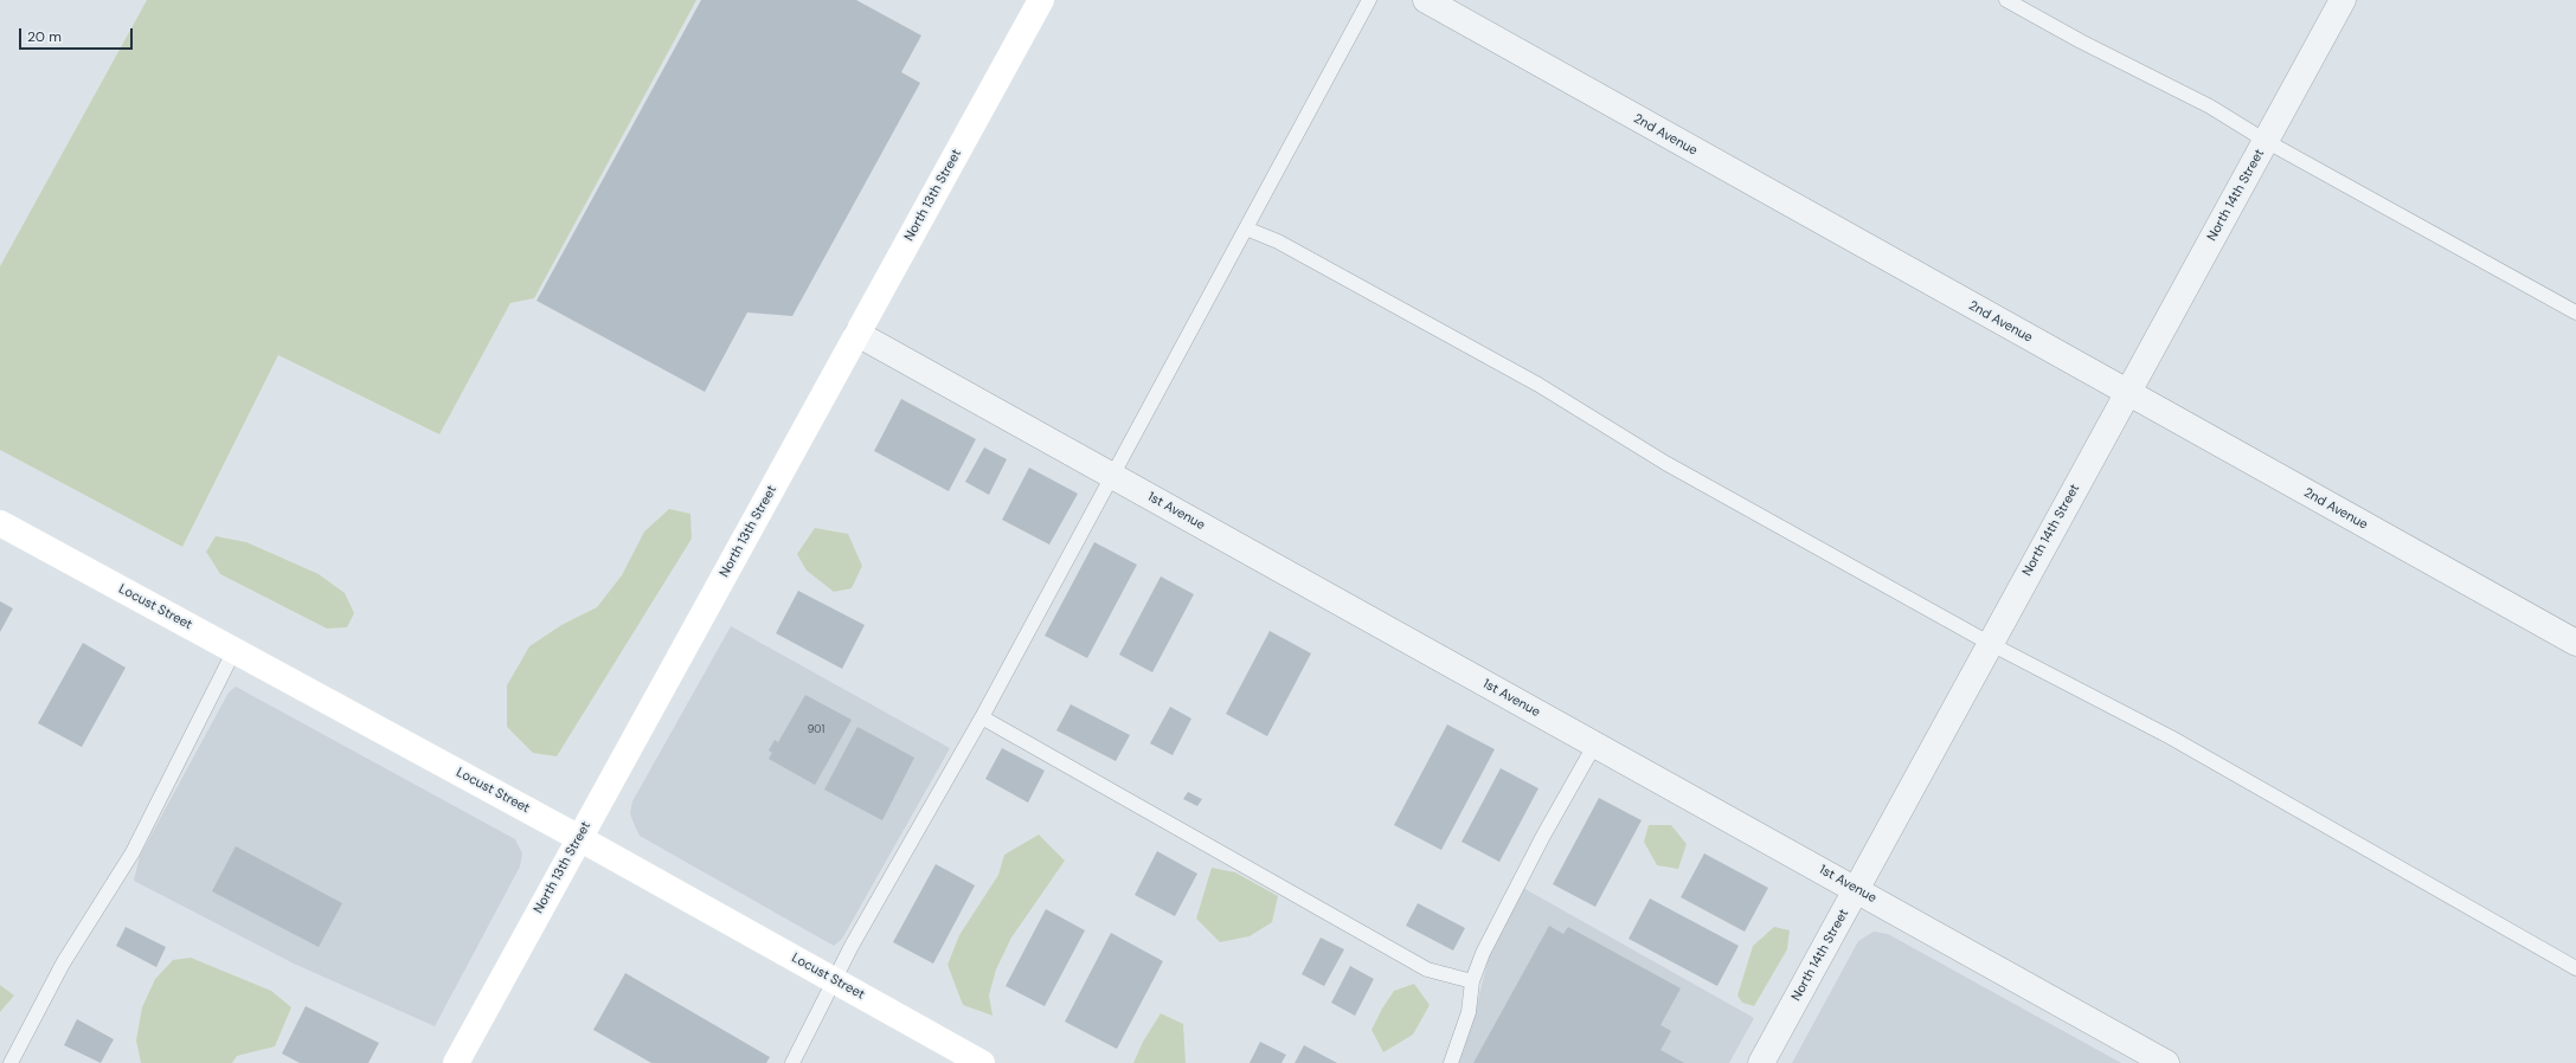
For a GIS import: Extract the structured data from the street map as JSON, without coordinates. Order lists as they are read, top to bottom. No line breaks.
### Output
{"streets":{"main road":["North 13th Street","Locust Street"],"street":["2nd Avenue","North 14th Street","1st Avenue"]},"crossings":[["2nd Avenue","North 14th Street"],["North 13th Street","1st Avenue"],["North 13th Street","Locust Street"],["North 14th Street","1st Avenue"]],"house_numbers":["901"],"scale_bar":"20 m"}
